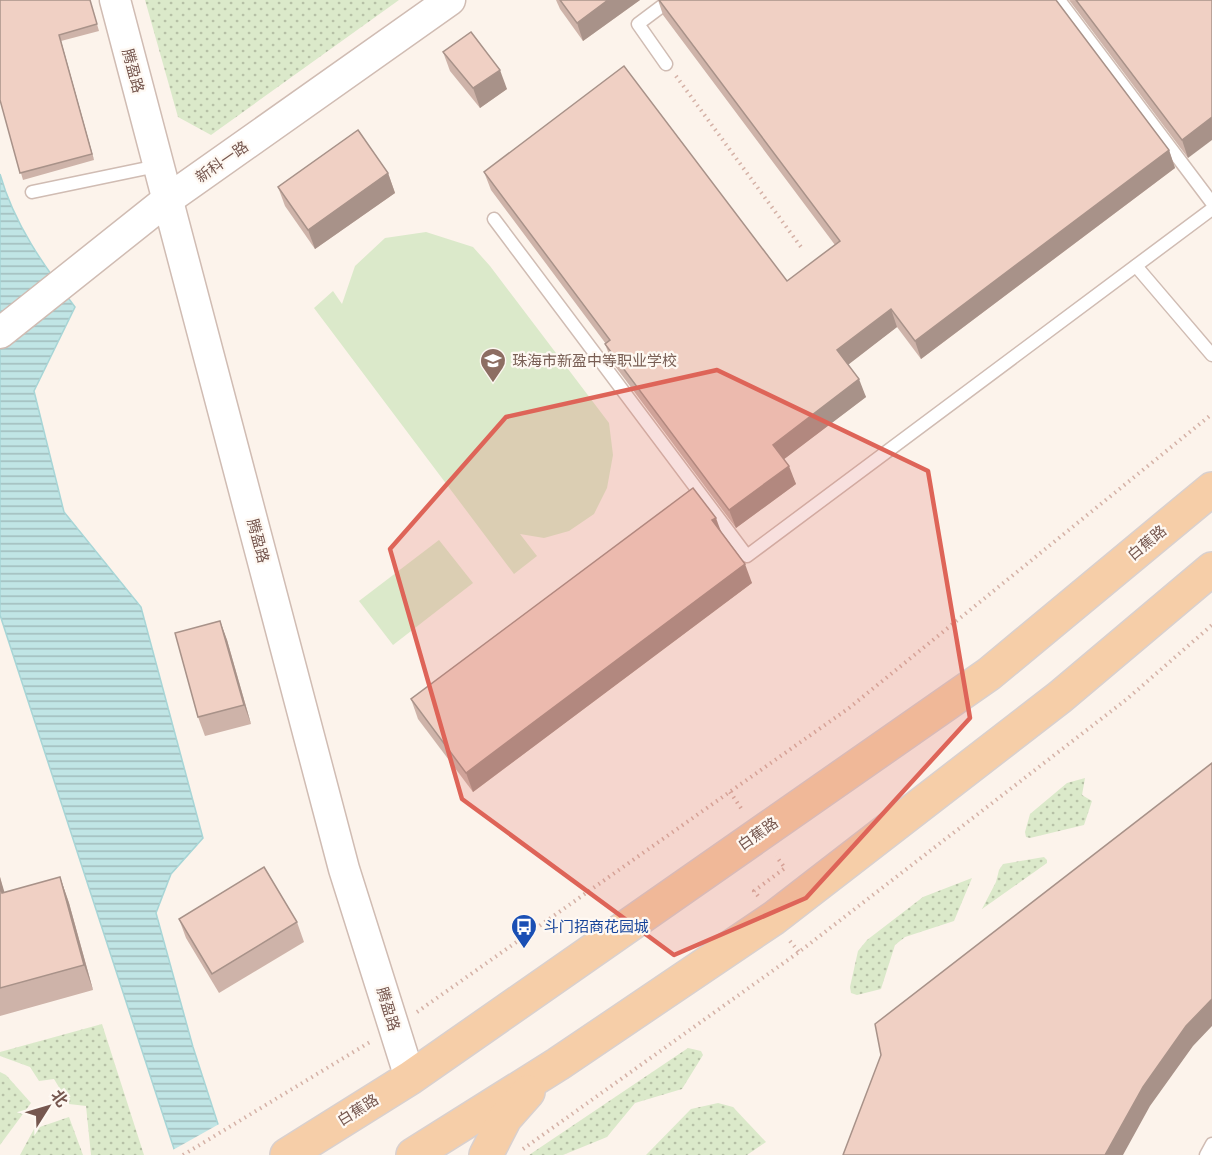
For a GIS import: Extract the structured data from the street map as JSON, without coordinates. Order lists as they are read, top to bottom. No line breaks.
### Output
{"streets":{"main road":["白蕉路"],"street":["腾盈路","新科一路"]},"crossings":[["腾盈路","新科一路"],["腾盈路","白蕉路"]],"places":{"school or university":["珠海市新盈中等职业学校"],"bus stop":["斗门招商花园城"]},"north":"top right"}
